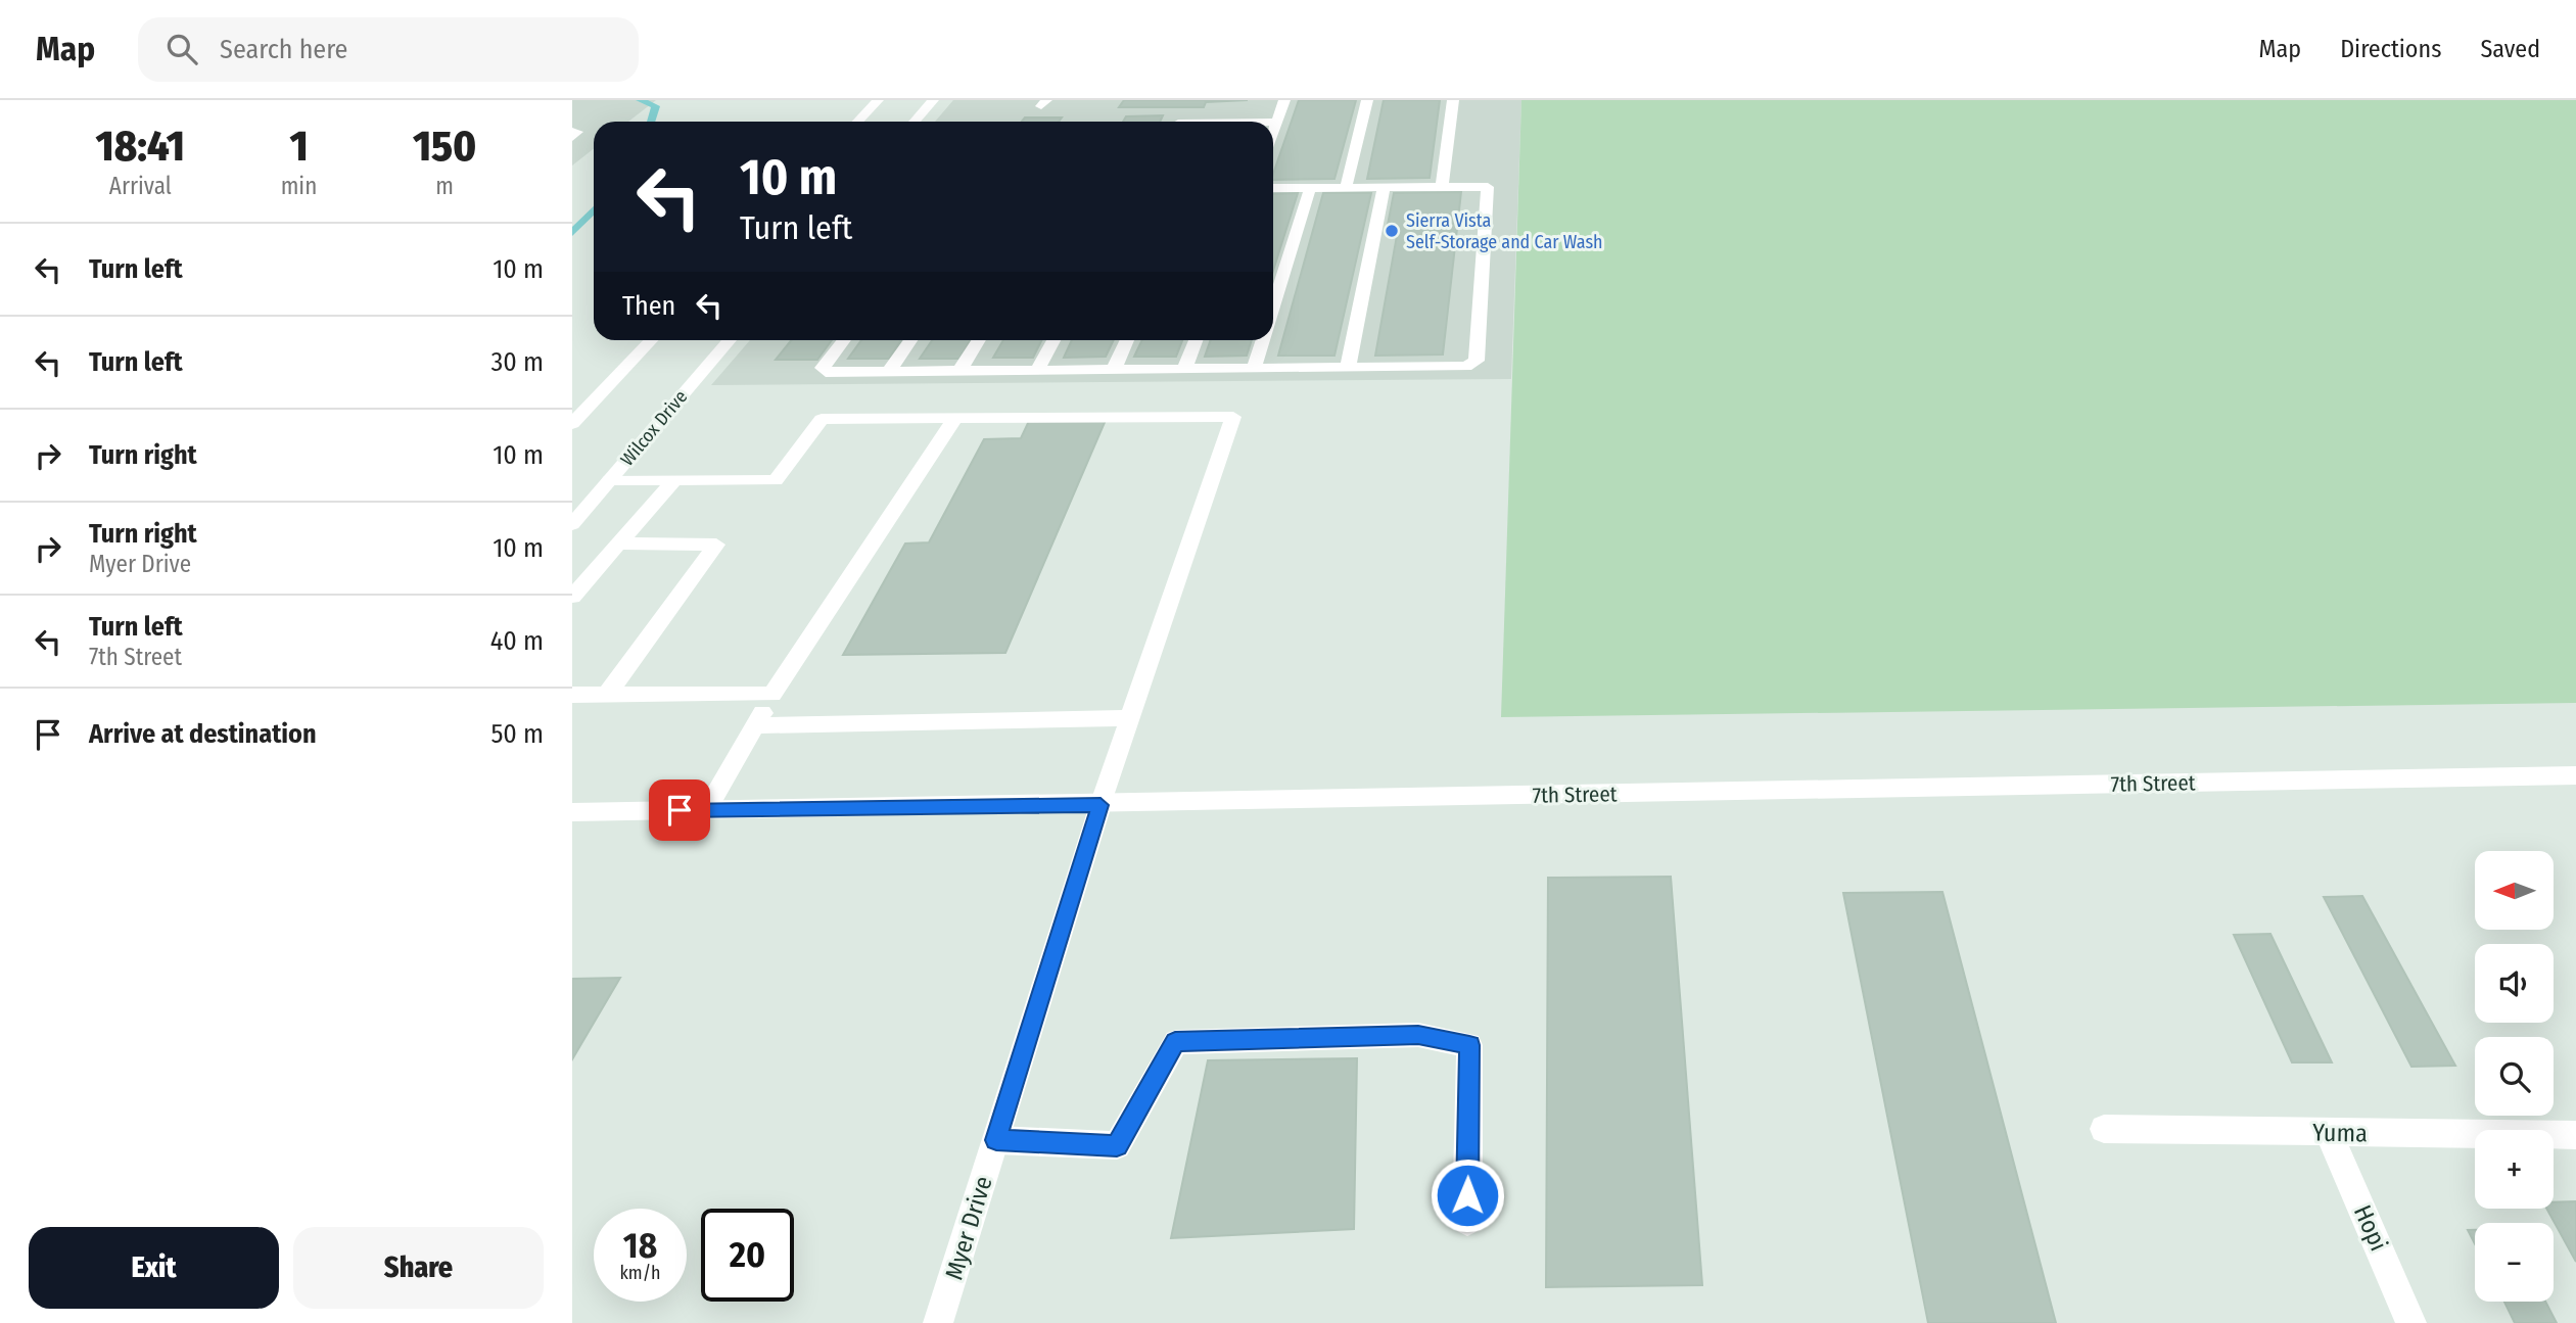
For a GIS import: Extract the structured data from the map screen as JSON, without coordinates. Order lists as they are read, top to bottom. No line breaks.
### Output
{"streets":{"street":["Wilcox Drive","7th Street","Yuma","Myer Drive","Hopi"]},"crossings":[["7th Street","Myer Drive"],["Yuma","Hopi"]],"places":["Sierra Vista Self-Storage and Car Wash"],"north":"left","page":{"header":"Map","search":"Search here","nav":["Map","Directions","Saved"],"eta":["18:41","Arrival","1","min","150","m"],"turn":["10 m","Turn left"],"list":[{"name":"Turn left","value":"10 m"},{"name":"Turn left","value":"30 m"},{"name":"Turn right","value":"10 m"},{"name":"Turn right","note":"Myer Drive","value":"10 m"},{"name":"Turn left","note":"7th Street","value":"40 m"},{"name":"Arrive at destination","value":"50 m"}],"then":"Then","map_buttons":["+","−"],"speed":"18 km/h","limit":"20","buttons":["Exit","Share"]}}
